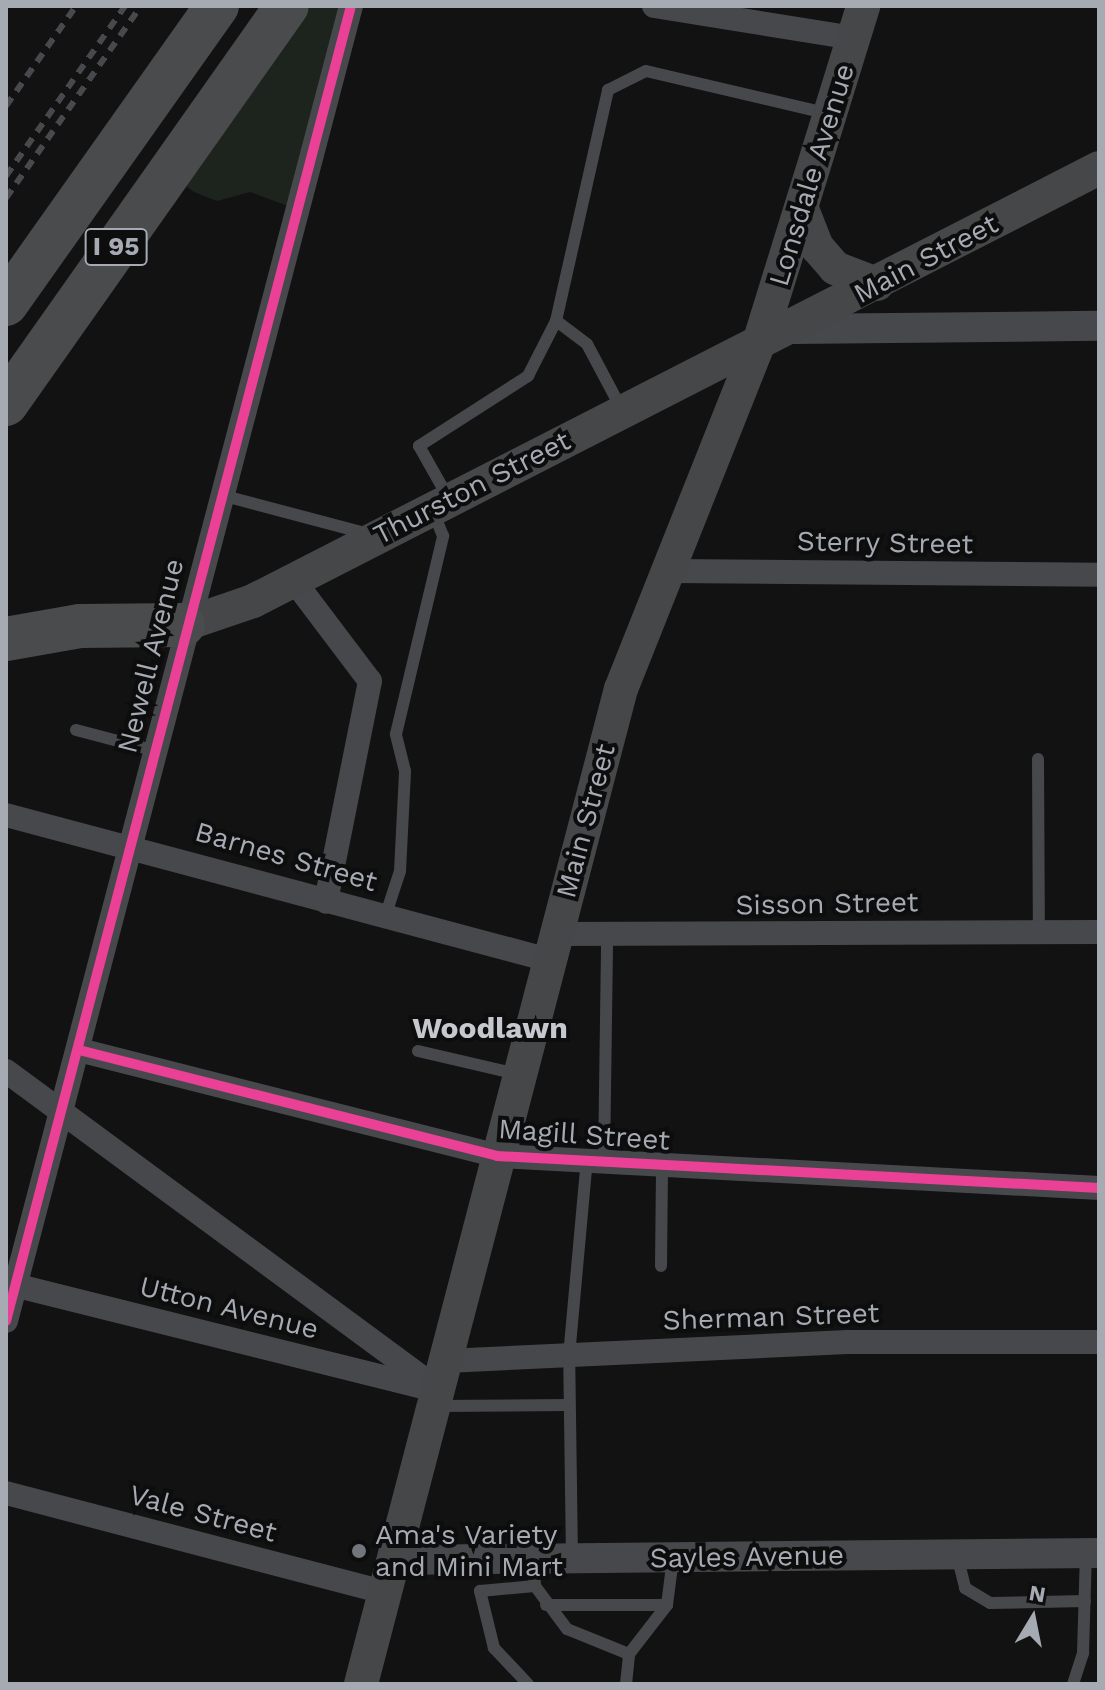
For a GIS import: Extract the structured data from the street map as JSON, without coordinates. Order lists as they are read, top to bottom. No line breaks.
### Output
{"streets":{"highway":["I 95"],"main road":["Lonsdale Avenue","Main Street","Thurston Street"],"street":["Sterry Street","Newell Avenue","Barnes Street","Sisson Street","Magill Street","Utton Avenue","Sherman Street","Vale Street","Sayles Avenue"]},"crossings":[["Lonsdale Avenue","Main Street"],["Lonsdale Avenue","Thurston Street"],["Main Street","Thurston Street"],["Main Street","Sterry Street"],["Main Street","Barnes Street"],["Main Street","Sisson Street"],["Main Street","Magill Street"],["Main Street","Utton Avenue"],["Main Street","Sherman Street"],["Main Street","Vale Street"],["Main Street","Sayles Avenue"],["Thurston Street","Newell Avenue"],["Newell Avenue","Barnes Street"],["Newell Avenue","Magill Street"],["Newell Avenue","Utton Avenue"],["Barnes Street","Sisson Street"],["Utton Avenue","Sherman Street"]],"districts":["Woodlawn"],"places":["Ama's Variety and Mini Mart"],"north":"top"}
